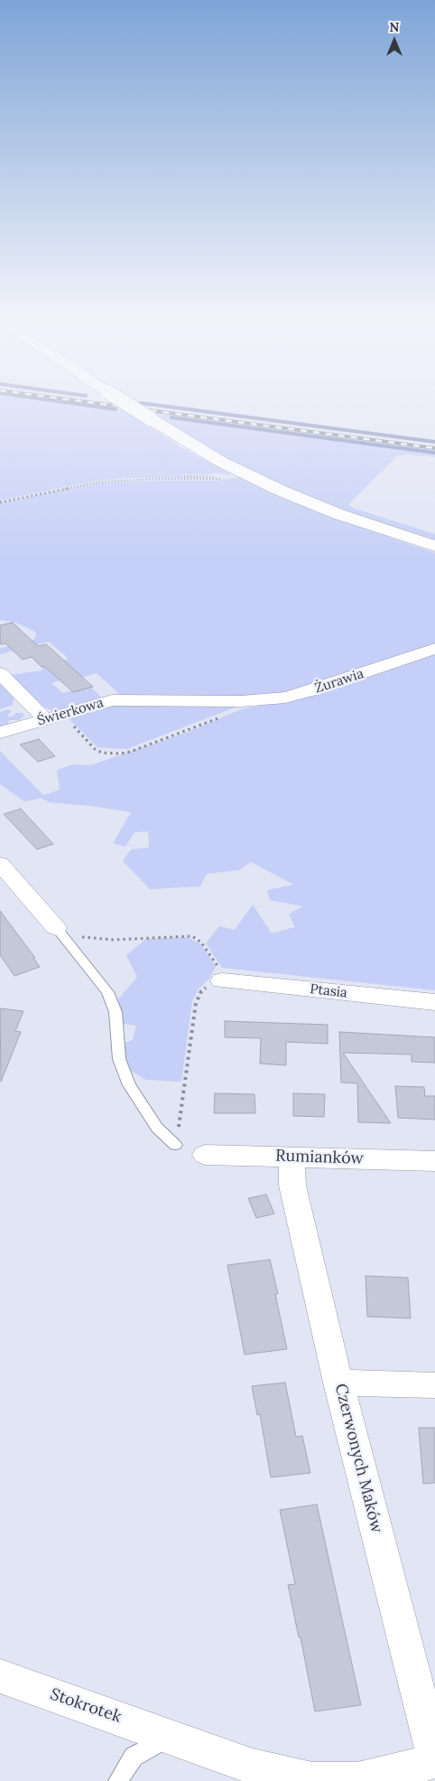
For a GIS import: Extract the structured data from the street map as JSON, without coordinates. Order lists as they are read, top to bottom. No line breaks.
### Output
{"streets":{"street":["Żurawia","Świerkowa","Ptasia","Rumianków","Czerwonych Maków","Stokrotek"]},"crossings":[["Żurawia","Świerkowa"],["Rumianków","Czerwonych Maków"],["Czerwonych Maków","Stokrotek"]],"north":"top"}
